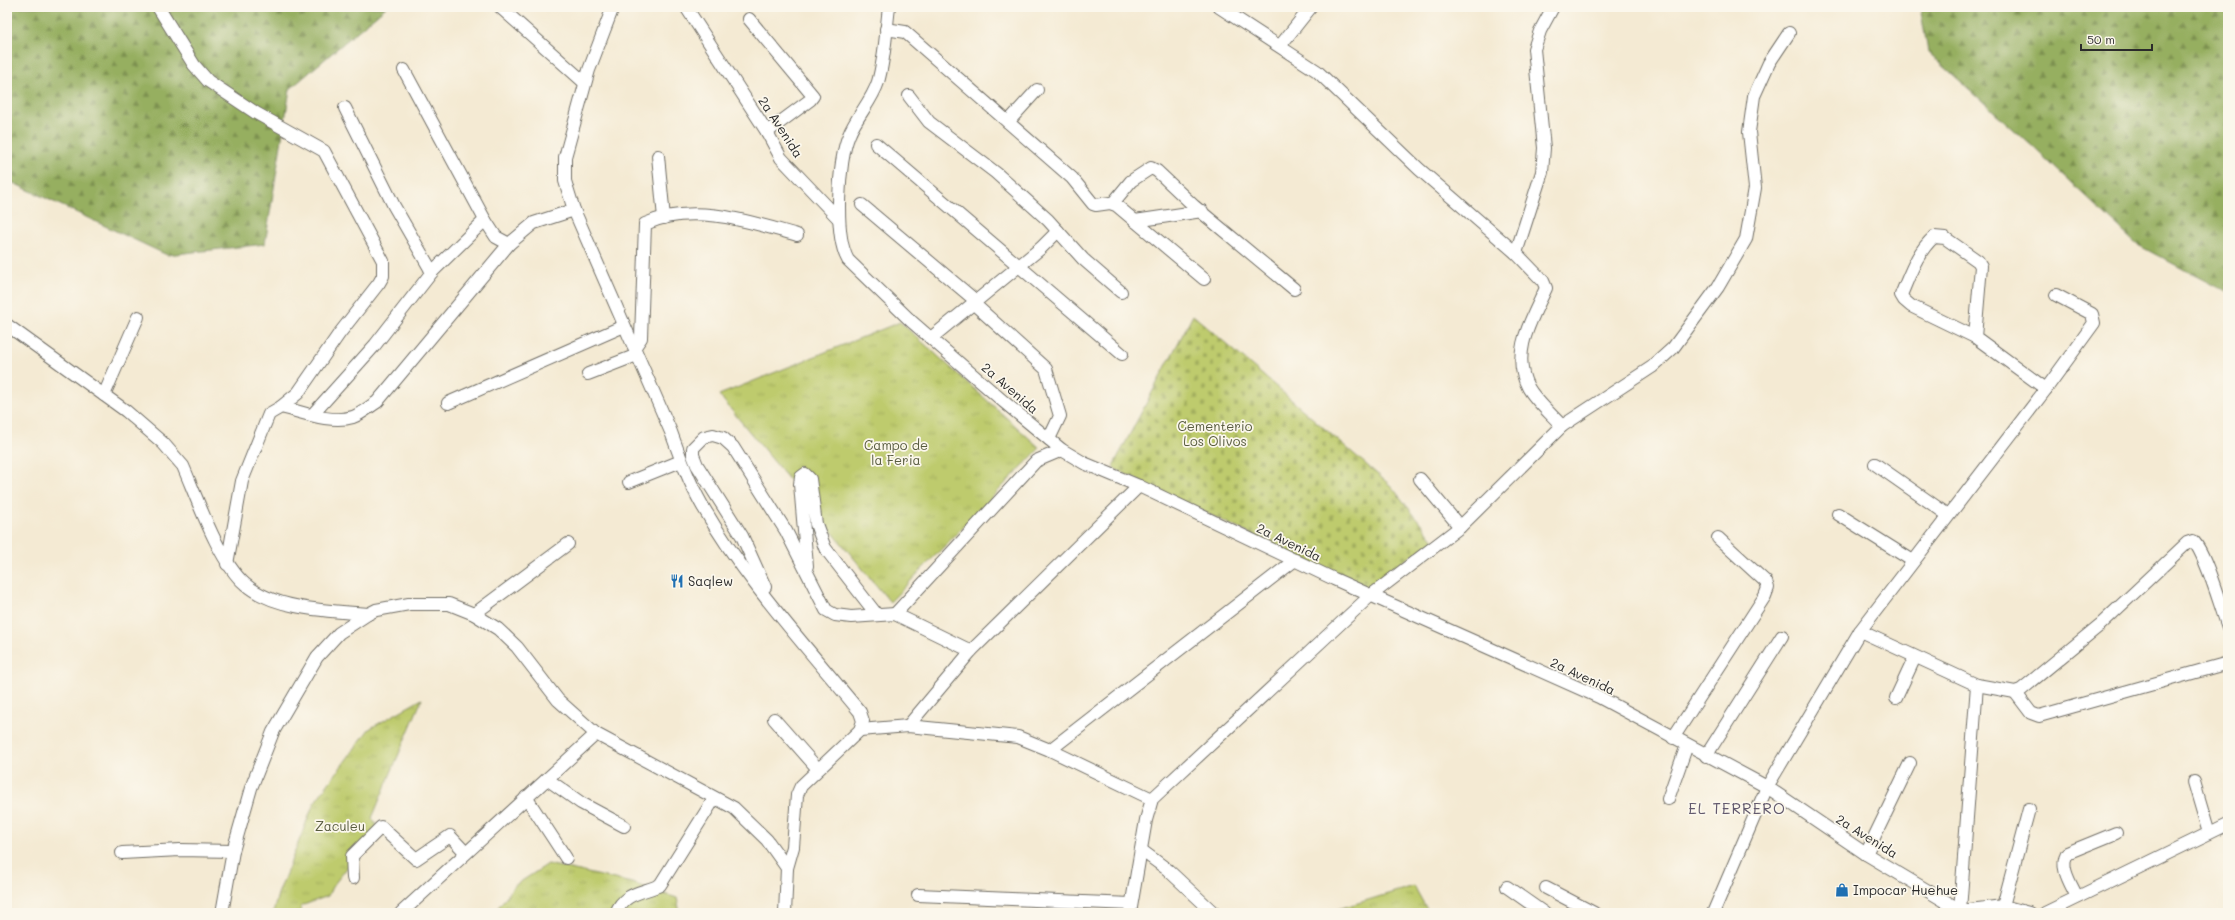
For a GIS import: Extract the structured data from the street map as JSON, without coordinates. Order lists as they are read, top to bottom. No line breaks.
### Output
{"streets":{"street":["2a Avenida"]},"districts":["EL TERRERO"],"parks":["Cementerio Los Olivos","Campo de la Feria","Zaculeu"],"places":{"restaurant":["Saqlew"],"shop":["Impocar Huehue"]},"scale_bar":"50 m"}
